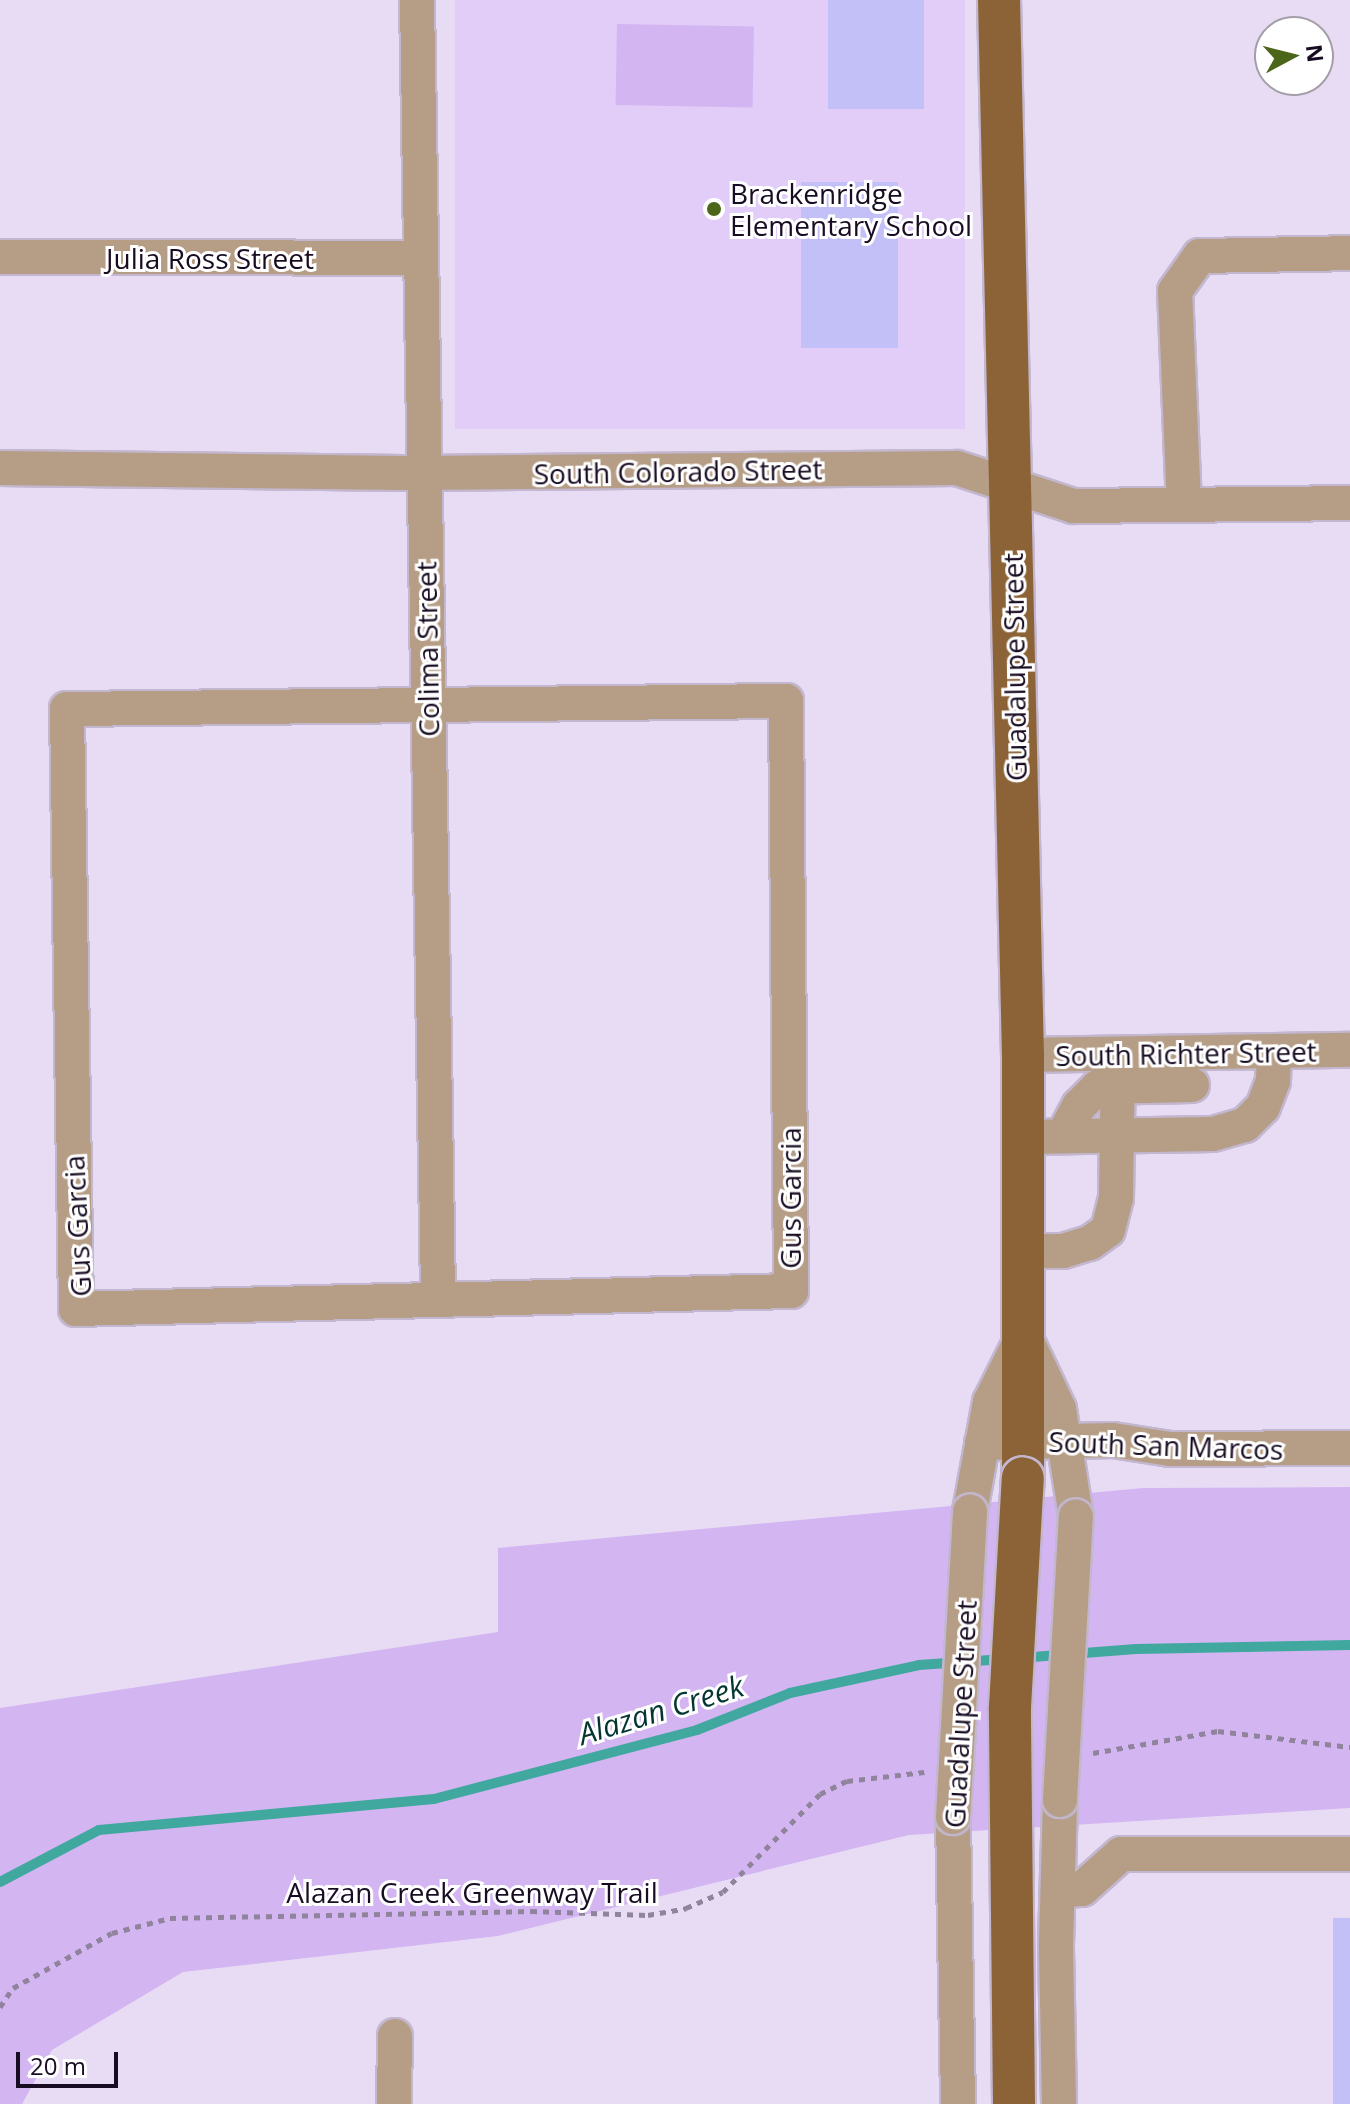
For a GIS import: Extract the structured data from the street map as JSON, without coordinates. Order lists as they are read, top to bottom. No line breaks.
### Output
{"streets":{"main road":["Guadalupe Street"],"street":["Julia Ross Street","South Colorado Street","Colima Street","South Richter Street","Gus Garcia","South San Marcos"],"path":["Alazan Creek Greenway Trail"]},"crossings":[["Julia Ross Street","Colima Street"],["South Colorado Street","Colima Street"],["South Colorado Street","Guadalupe Street"],["Colima Street","Gus Garcia"],["Guadalupe Street","South Richter Street"],["Guadalupe Street","South San Marcos"]],"water":["Alazan Creek"],"places":["Brackenridge Elementary School"],"scale_bar":"20 m","north":"right"}
